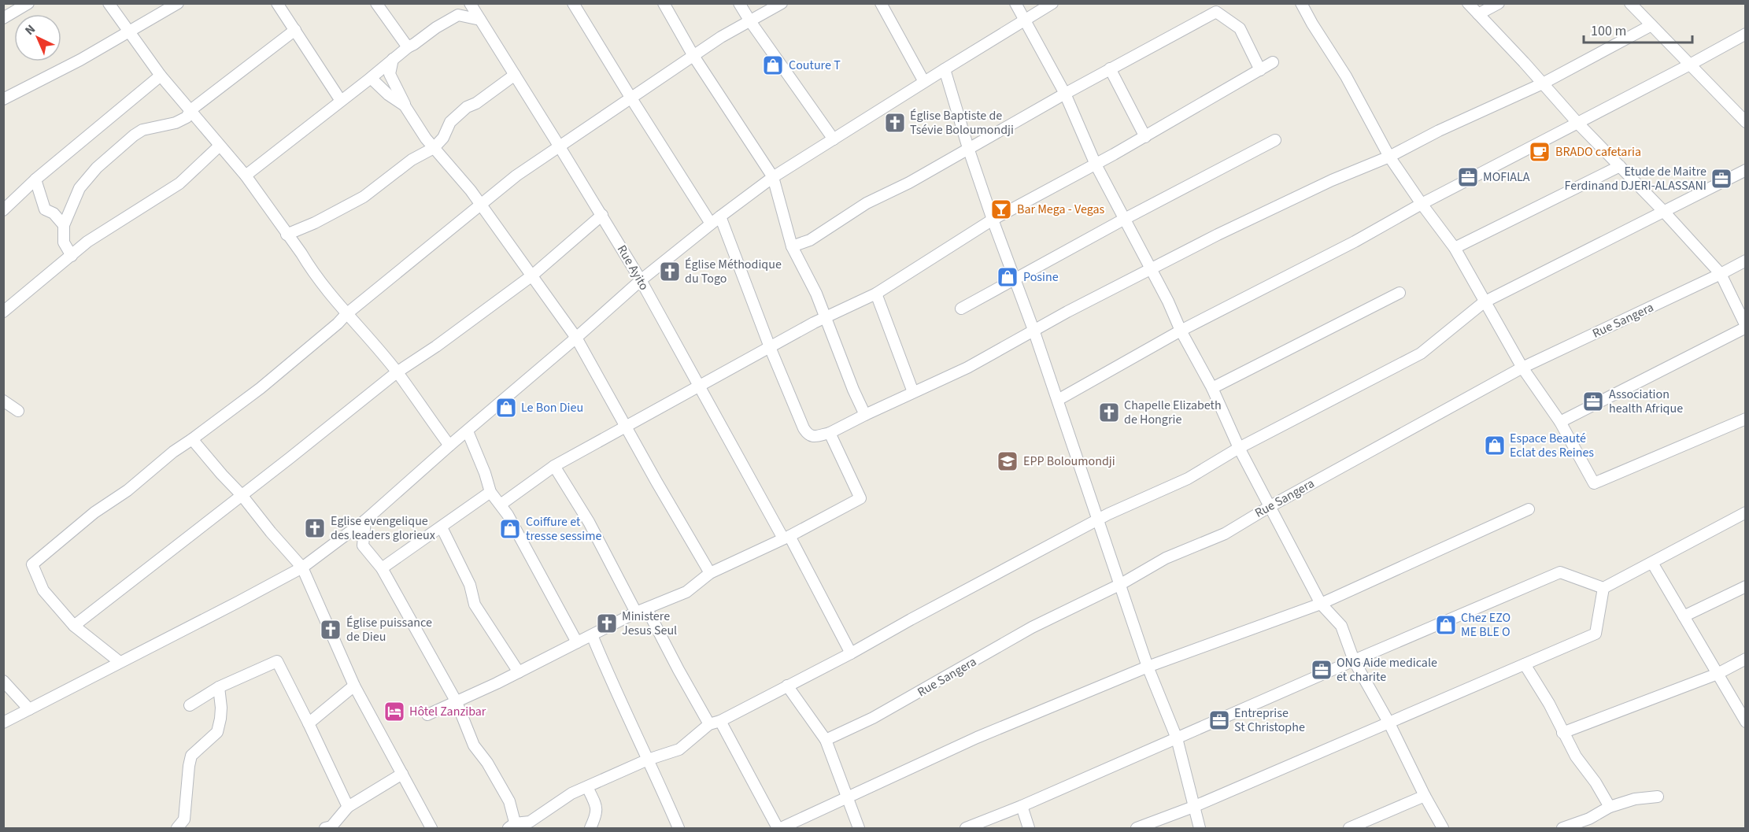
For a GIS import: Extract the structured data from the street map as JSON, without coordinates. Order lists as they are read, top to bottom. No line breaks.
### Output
{"streets":{"street":["Rue Ayito","Rue Sangera"]},"places":{"shop":["Couture T","Posine","Le Bon Dieu","Espace Beauté Eclat des Reines","Coiffure et tresse sessime","Chez EZO ME BLE O"],"church":["Église Baptiste de Tsévie Boloumondji","Église Méthodique du Togo","Chapelle Elizabeth de Hongrie","Eglise evengelique des leaders glorieux","Ministere Jesus Seul","Église puissance de Dieu"],"cafe":["BRADO cafetaria"],"office":["MOFIALA","Etude de Maitre Ferdinand DJERI-ALASSANI","Association health Afrique","ONG Aide medicale et charite","Entreprise St Christophe"],"bar":["Bar Mega - Vegas"],"school or university":["EPP Boloumondji"],"hotel":["Hôtel Zanzibar"]},"scale_bar":"100 m","north":"top left"}
